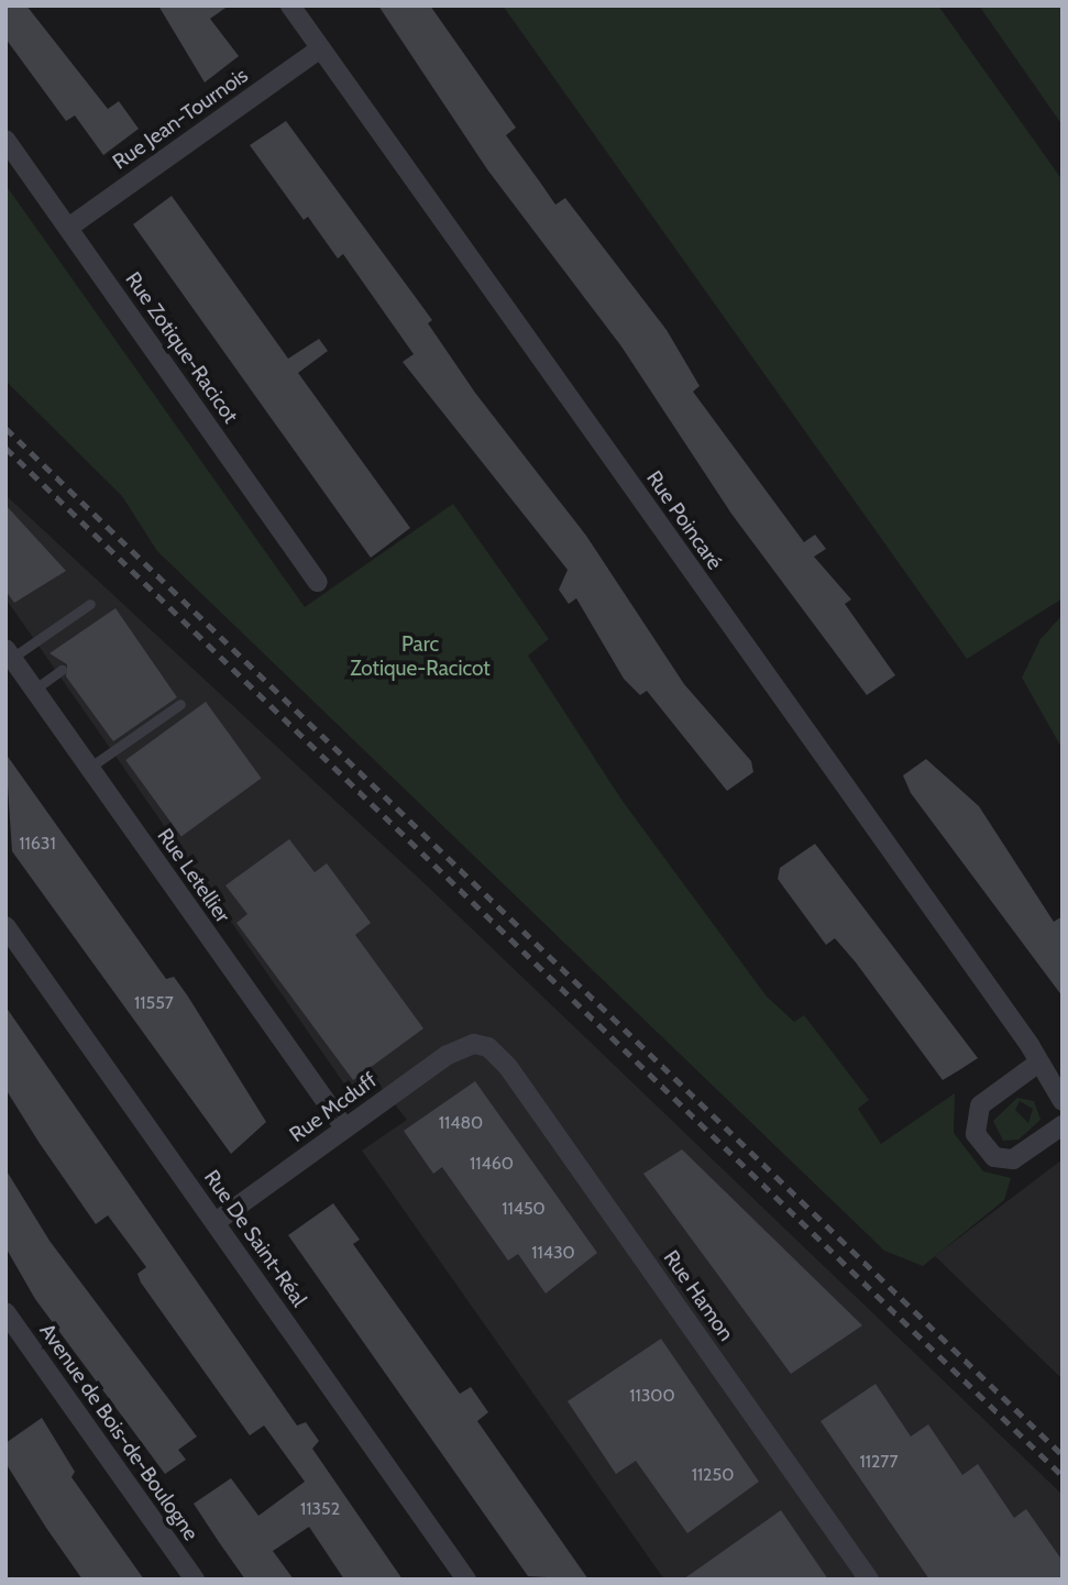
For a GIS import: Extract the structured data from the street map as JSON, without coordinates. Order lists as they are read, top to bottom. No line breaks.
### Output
{"streets":{"street":["Rue Jean-Tournois","Rue Zotique-Racicot","Rue Poincaré","Rue Letellier","Rue Mcduff","Rue De Saint-Réal","Rue Hamon","Avenue de Bois-de-Boulogne"]},"crossings":[["Rue Jean-Tournois","Rue Zotique-Racicot"],["Rue Jean-Tournois","Rue Poincaré"],["Rue Letellier","Rue Mcduff"],["Rue Mcduff","Rue De Saint-Réal"],["Rue Mcduff","Rue Hamon"]],"parks":["Parc Zotique-Racicot"],"house_numbers":["11631","11557","11480","11460","11450","11430","11300","11277","11250","11352"]}
